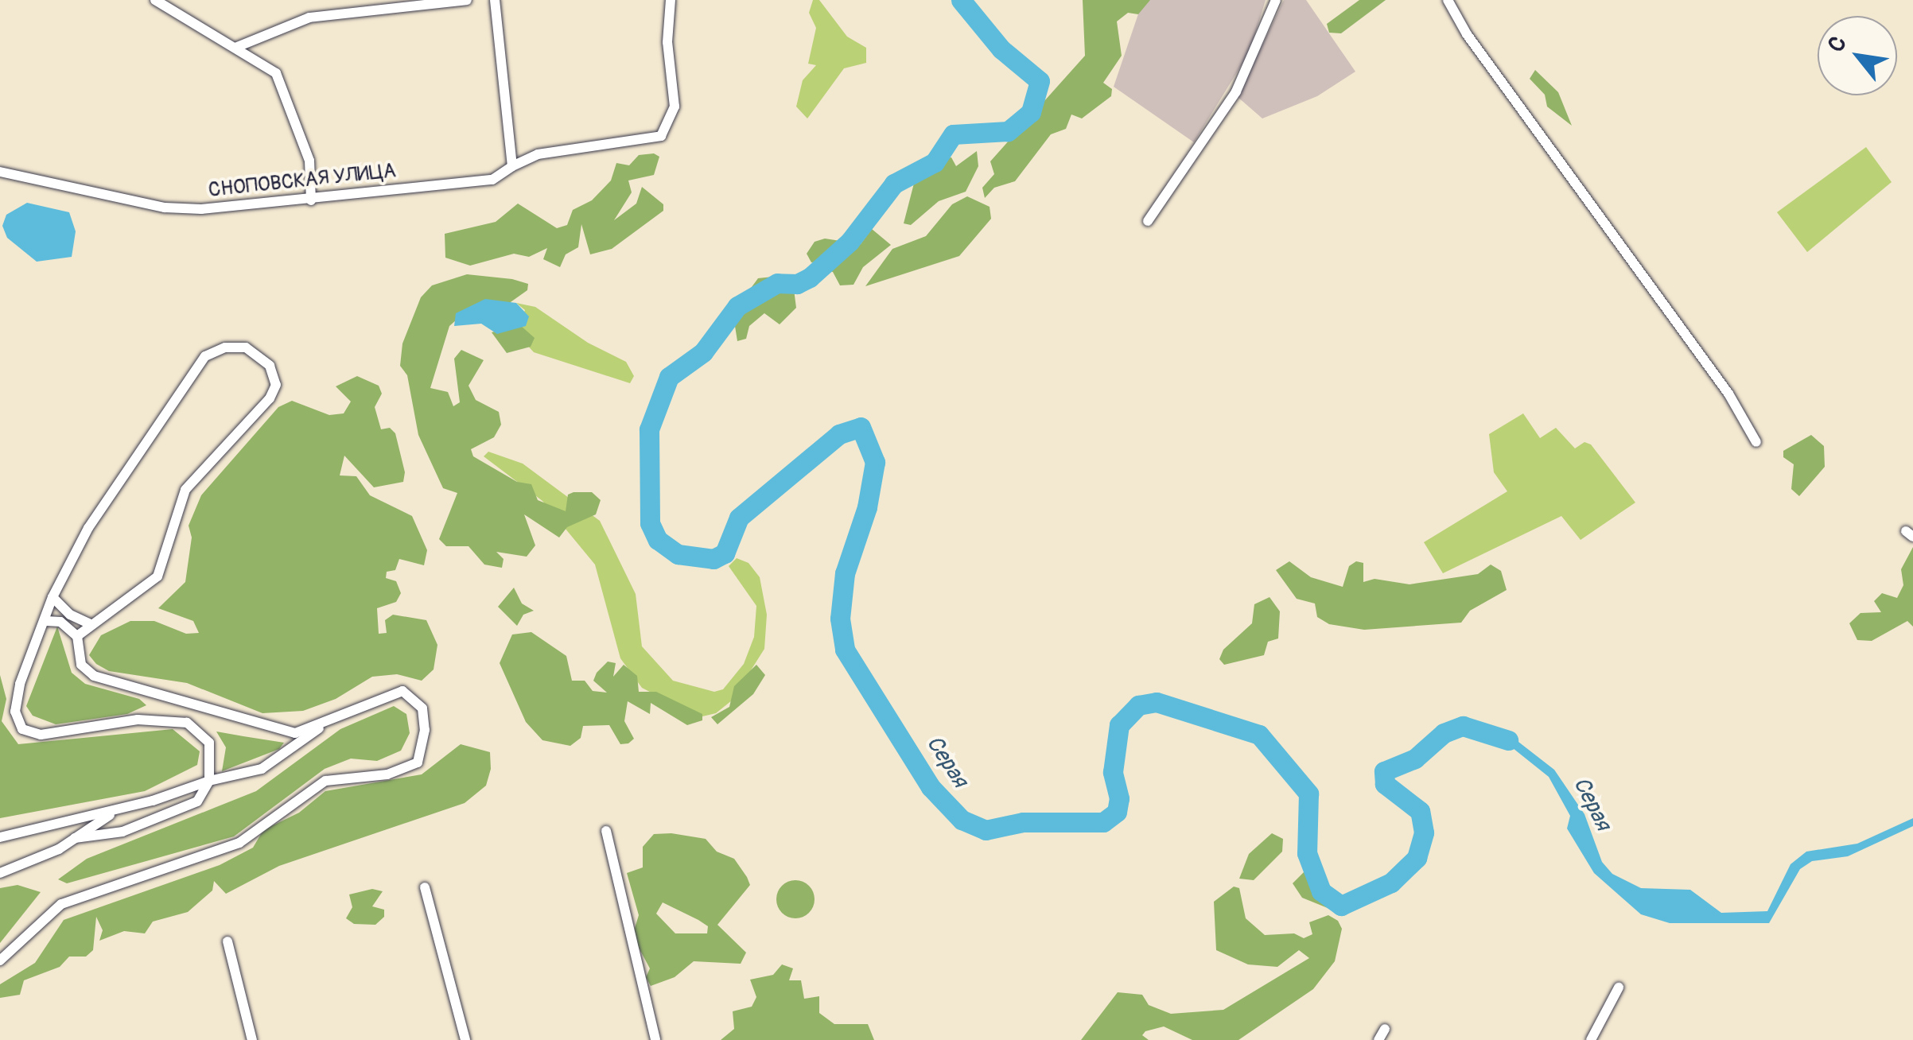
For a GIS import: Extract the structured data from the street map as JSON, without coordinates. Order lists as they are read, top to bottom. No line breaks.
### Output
{"streets":{"street":["СНОПОВСКАЯ УЛИЦА"]},"water":["Серая"],"north":"top left"}
